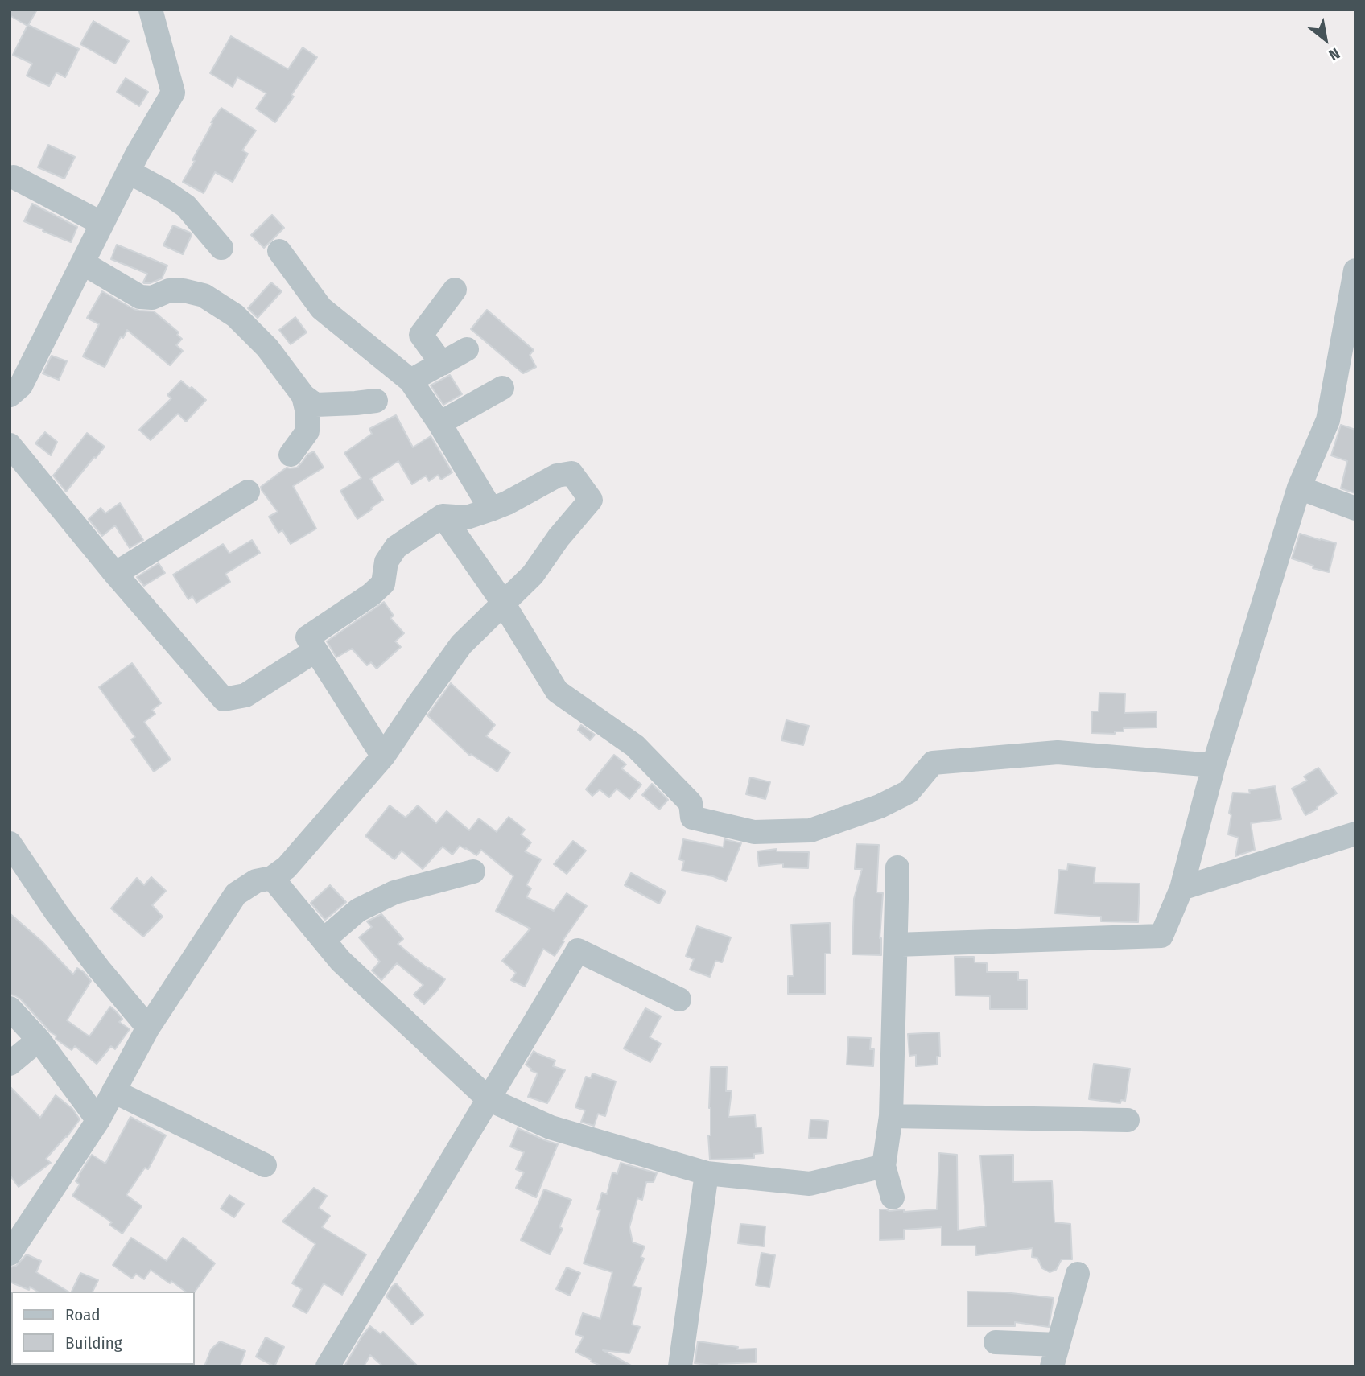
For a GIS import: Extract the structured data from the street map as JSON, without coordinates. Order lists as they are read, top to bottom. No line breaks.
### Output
{"legend":["Road","Building"],"north":"bottom right"}
